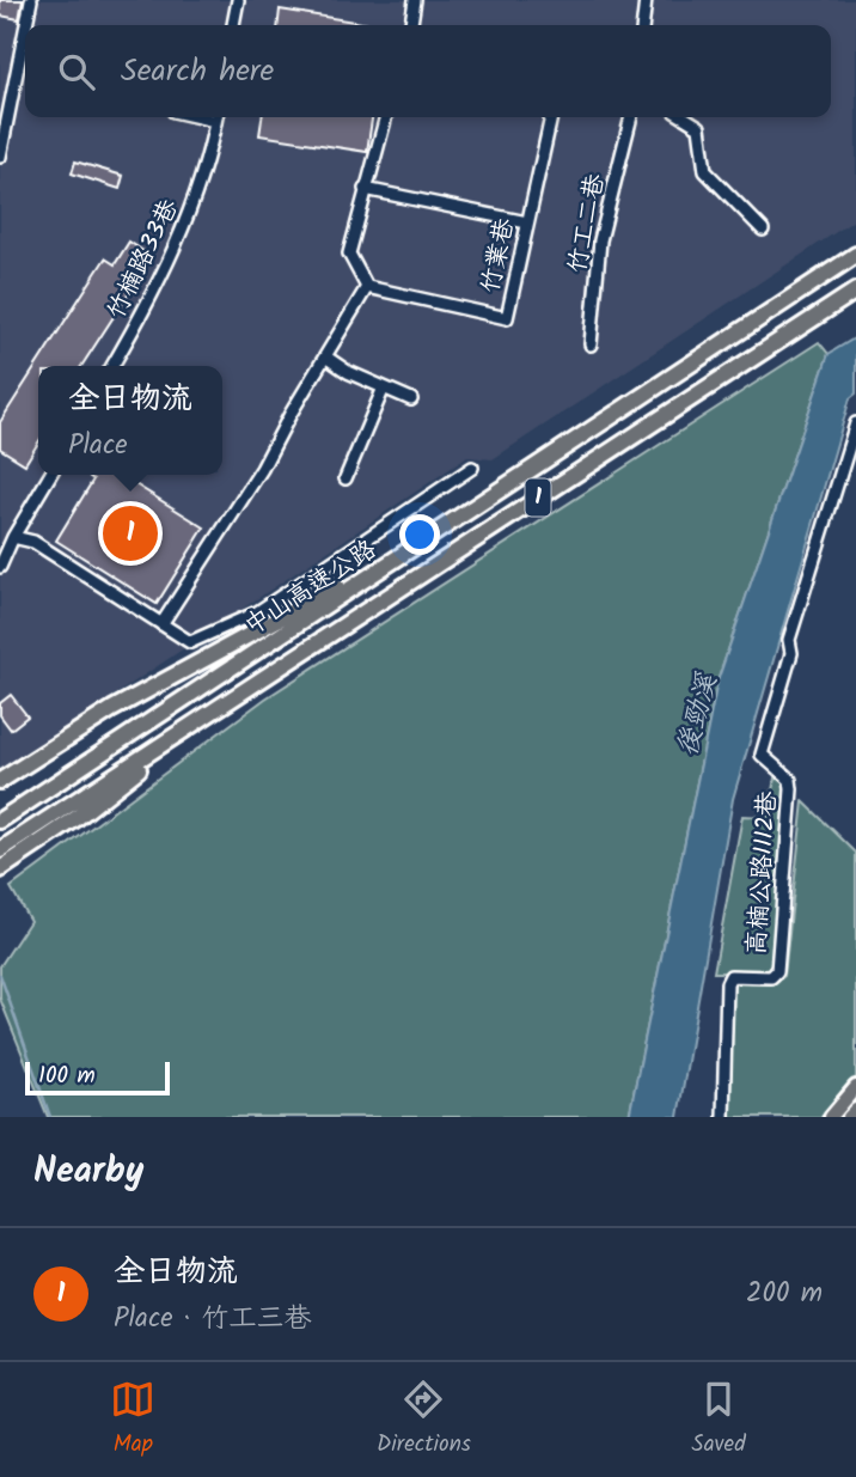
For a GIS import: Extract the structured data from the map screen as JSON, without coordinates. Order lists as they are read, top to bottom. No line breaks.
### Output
{"streets":{"highway":["1","中山高速公路"],"street":["竹工二巷","竹業巷","竹楠路33巷","高楠公路1112巷"]},"water":["後勁溪"],"scale_bar":"100 m","page":{"search":"Search here","popup":["全日物流","Place"],"pins":"1","scale":"100 m","heading":"Nearby","list":[{"mark":"1","name":"全日物流","note":"Place · 竹工三巷","value":"200 m"}],"nav":["Map","Directions","Saved"]}}
